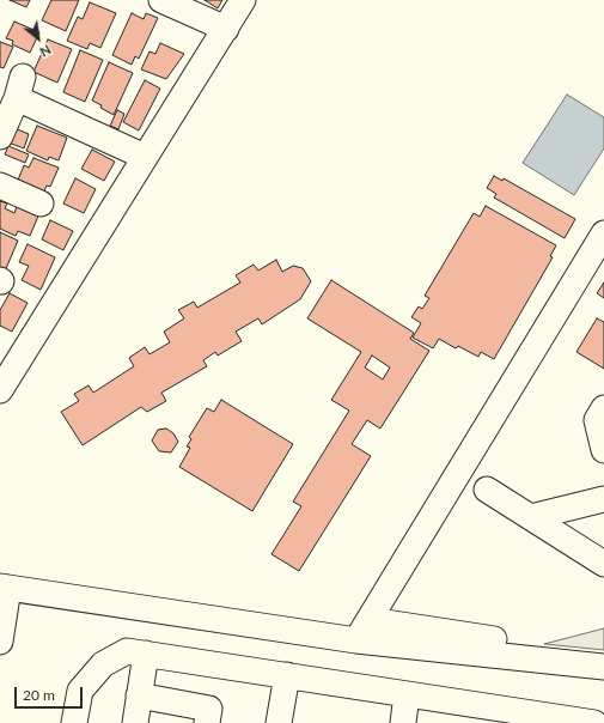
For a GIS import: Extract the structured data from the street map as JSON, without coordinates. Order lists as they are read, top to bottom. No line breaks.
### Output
{"scale_bar":"20 m","north":"bottom right"}
